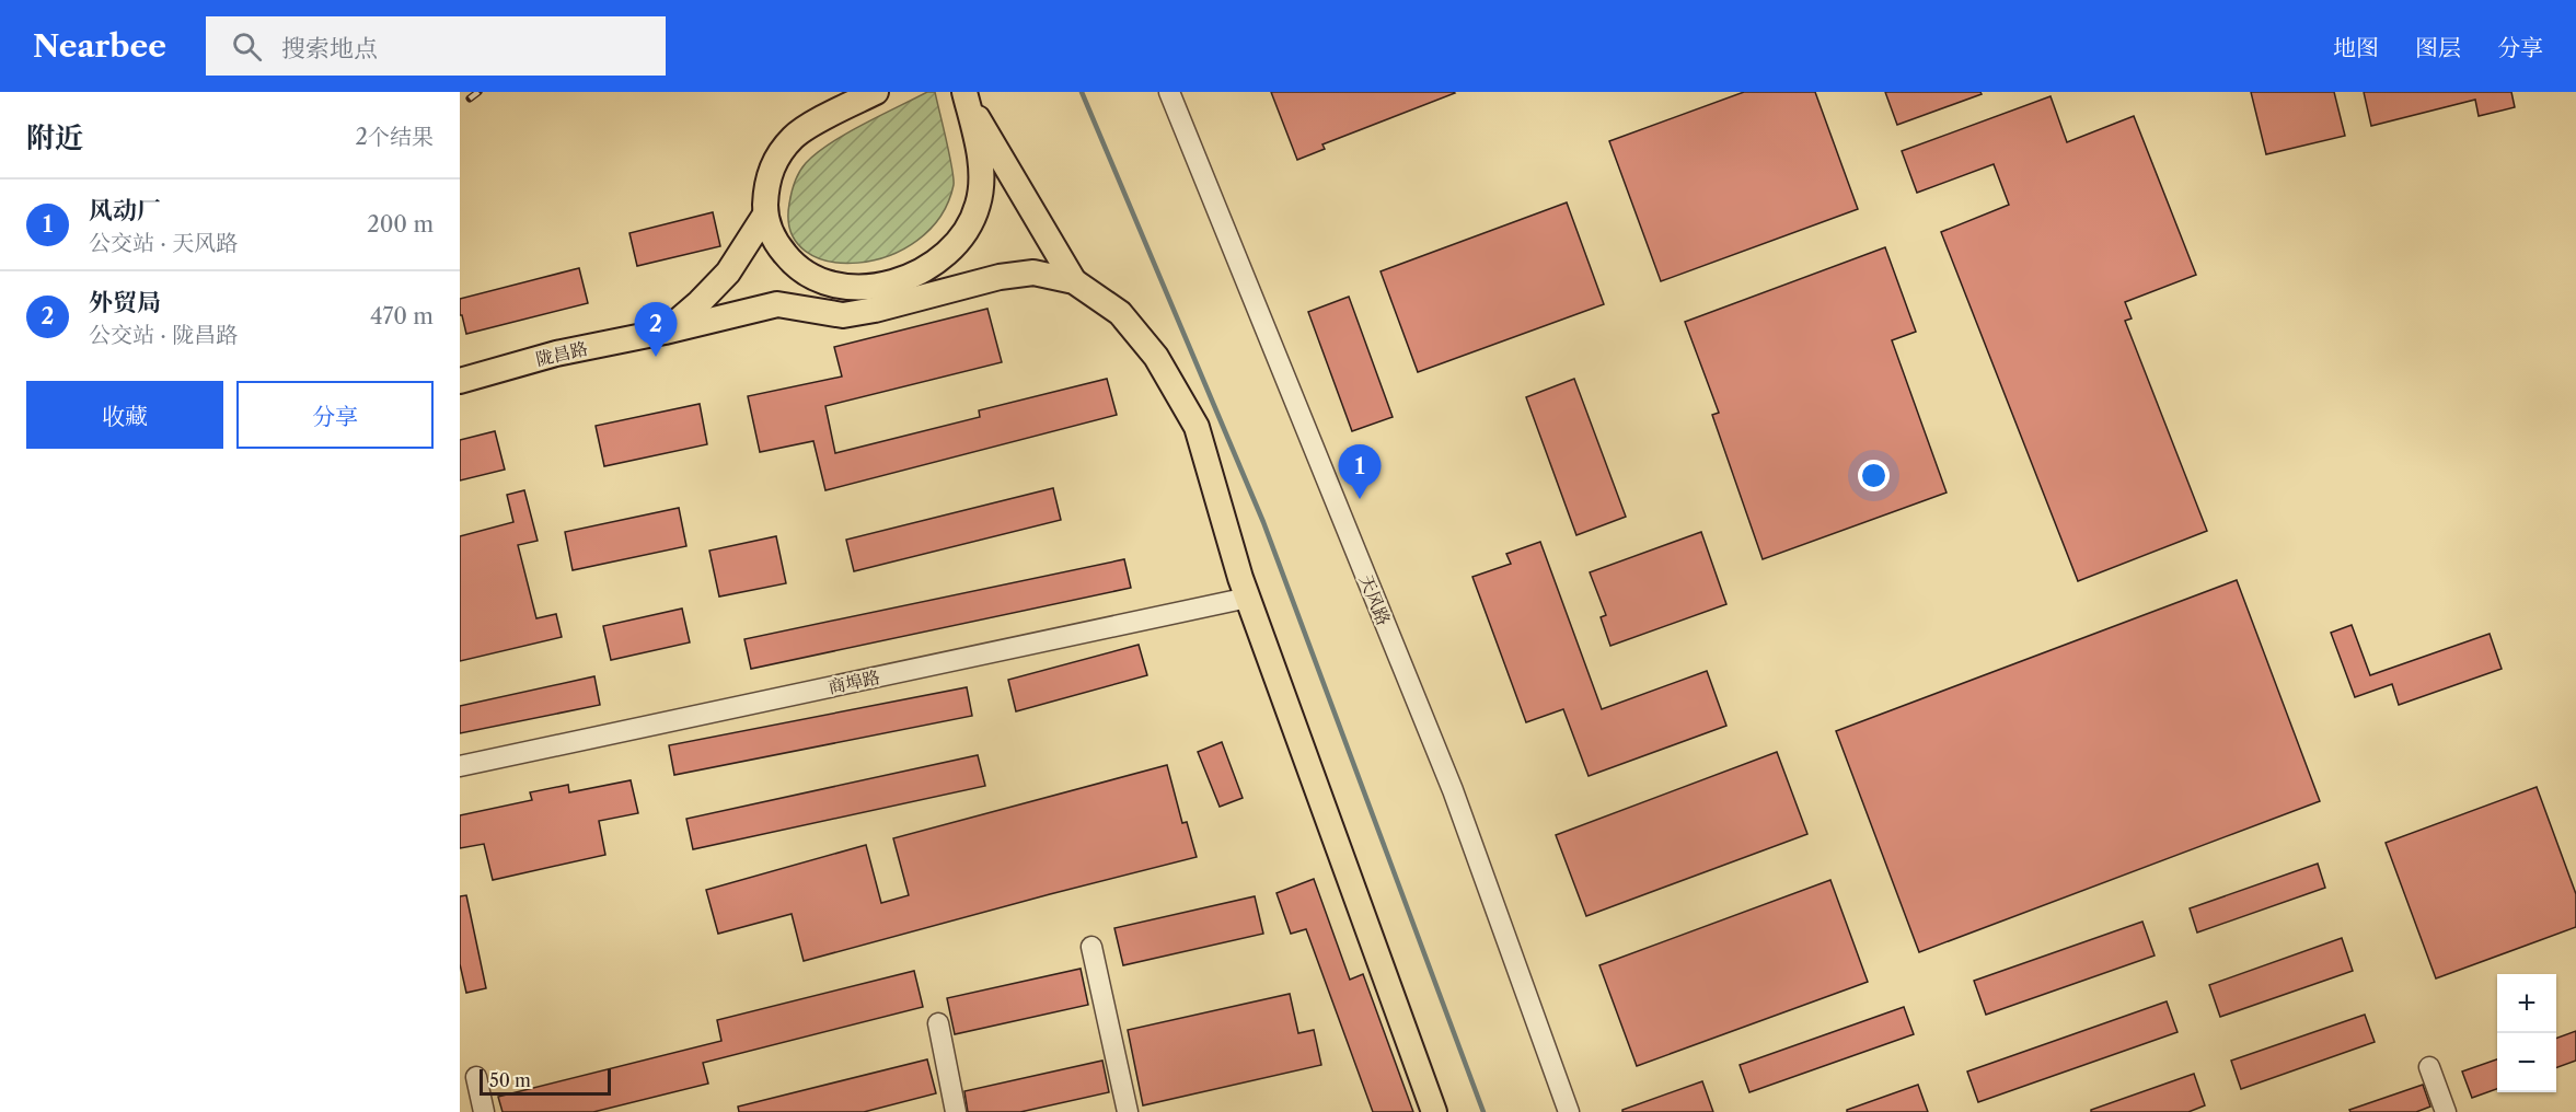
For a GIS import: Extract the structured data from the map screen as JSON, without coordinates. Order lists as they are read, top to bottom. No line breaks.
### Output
{"streets":{"main road":["陇昌路"],"street":["天风路","商埠路"]},"scale_bar":"50 m","page":{"header":"Nearbee","search":"搜索地点","nav":["地图","图层","分享"],"heading":["附近","2个结果"],"list":[{"mark":"1","name":"风动厂","note":"公交站 · 天风路","value":"200 m"},{"mark":"2","name":"外贸局","note":"公交站 · 陇昌路","value":"470 m"}],"pins":["2","1"],"buttons":["收藏","分享"],"map_buttons":["+","−"],"scale":"50 m"}}
